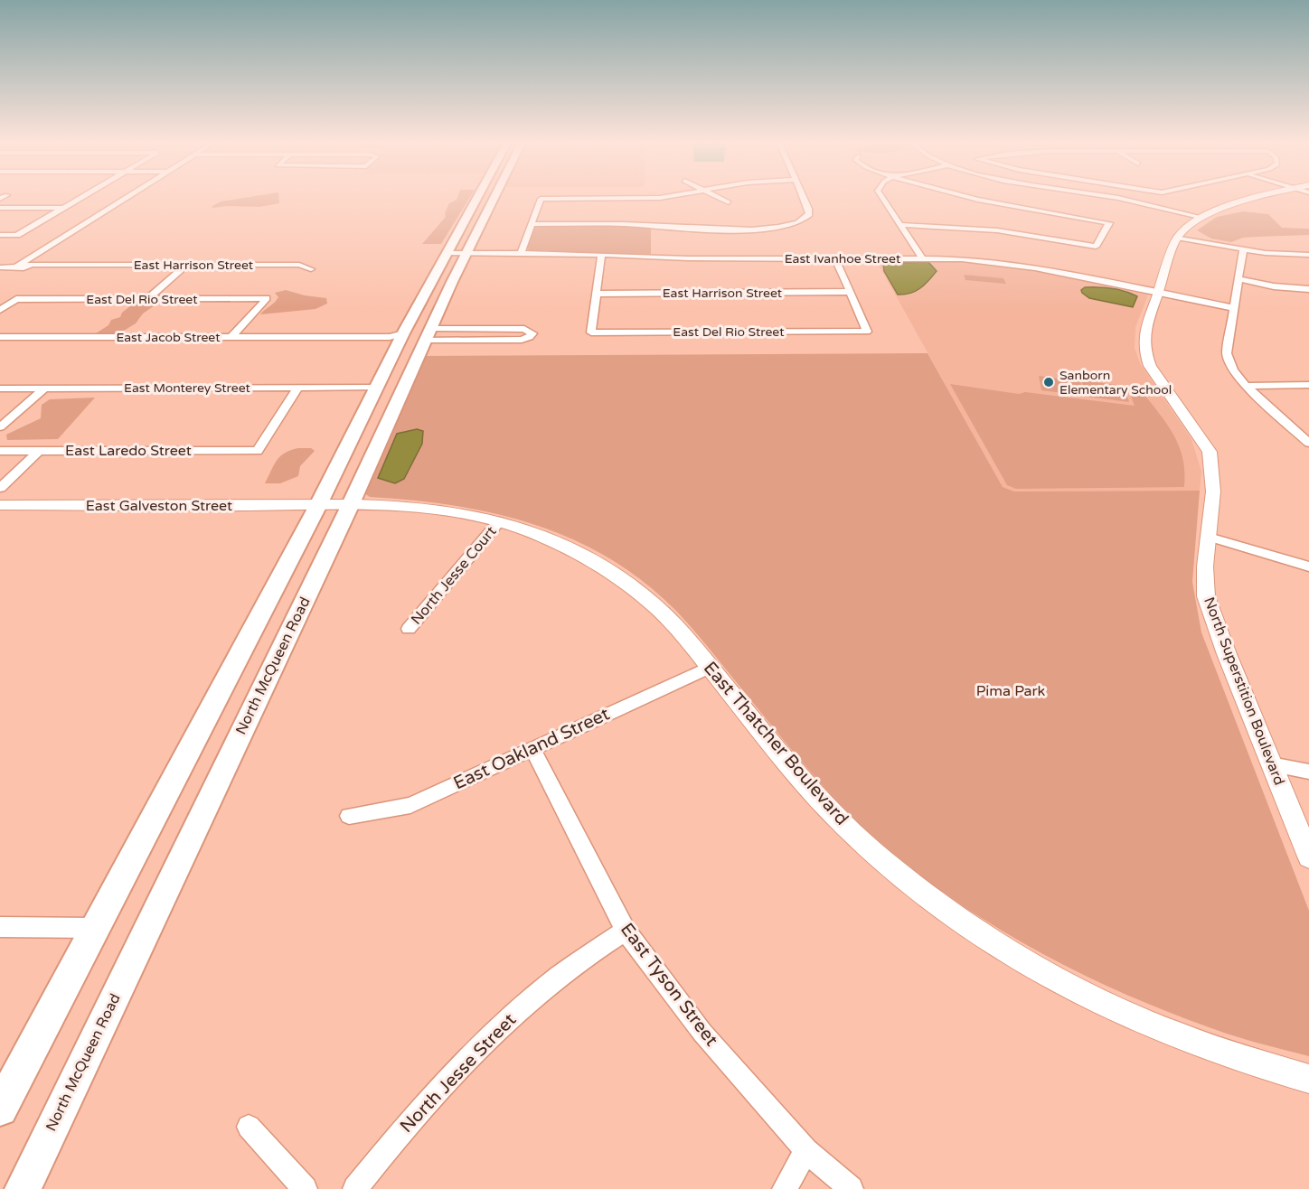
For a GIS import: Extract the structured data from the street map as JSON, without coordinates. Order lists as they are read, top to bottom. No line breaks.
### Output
{"streets":{"main road":["North McQueen Road"],"street":["East Ivanhoe Street","East Harrison Street","East Del Rio Street","East Jacob Street","East Monterey Street","East Laredo Street","East Galveston Street","North Jesse Court","North Superstition Boulevard","East Thatcher Boulevard","East Oakland Street","East Tyson Street","North Jesse Street"]},"crossings":[["East Ivanhoe Street","North McQueen Road"],["East Ivanhoe Street","North Superstition Boulevard"],["East Harrison Street","East Del Rio Street"],["East Del Rio Street","East Jacob Street"],["East Monterey Street","East Laredo Street"],["East Galveston Street","East Thatcher Boulevard"],["North Jesse Court","East Thatcher Boulevard"],["North McQueen Road","East Thatcher Boulevard"],["East Thatcher Boulevard","East Oakland Street"],["East Oakland Street","East Tyson Street"],["East Tyson Street","North Jesse Street"]],"parks":["Pima Park"],"places":["Sanborn Elementary School"]}
